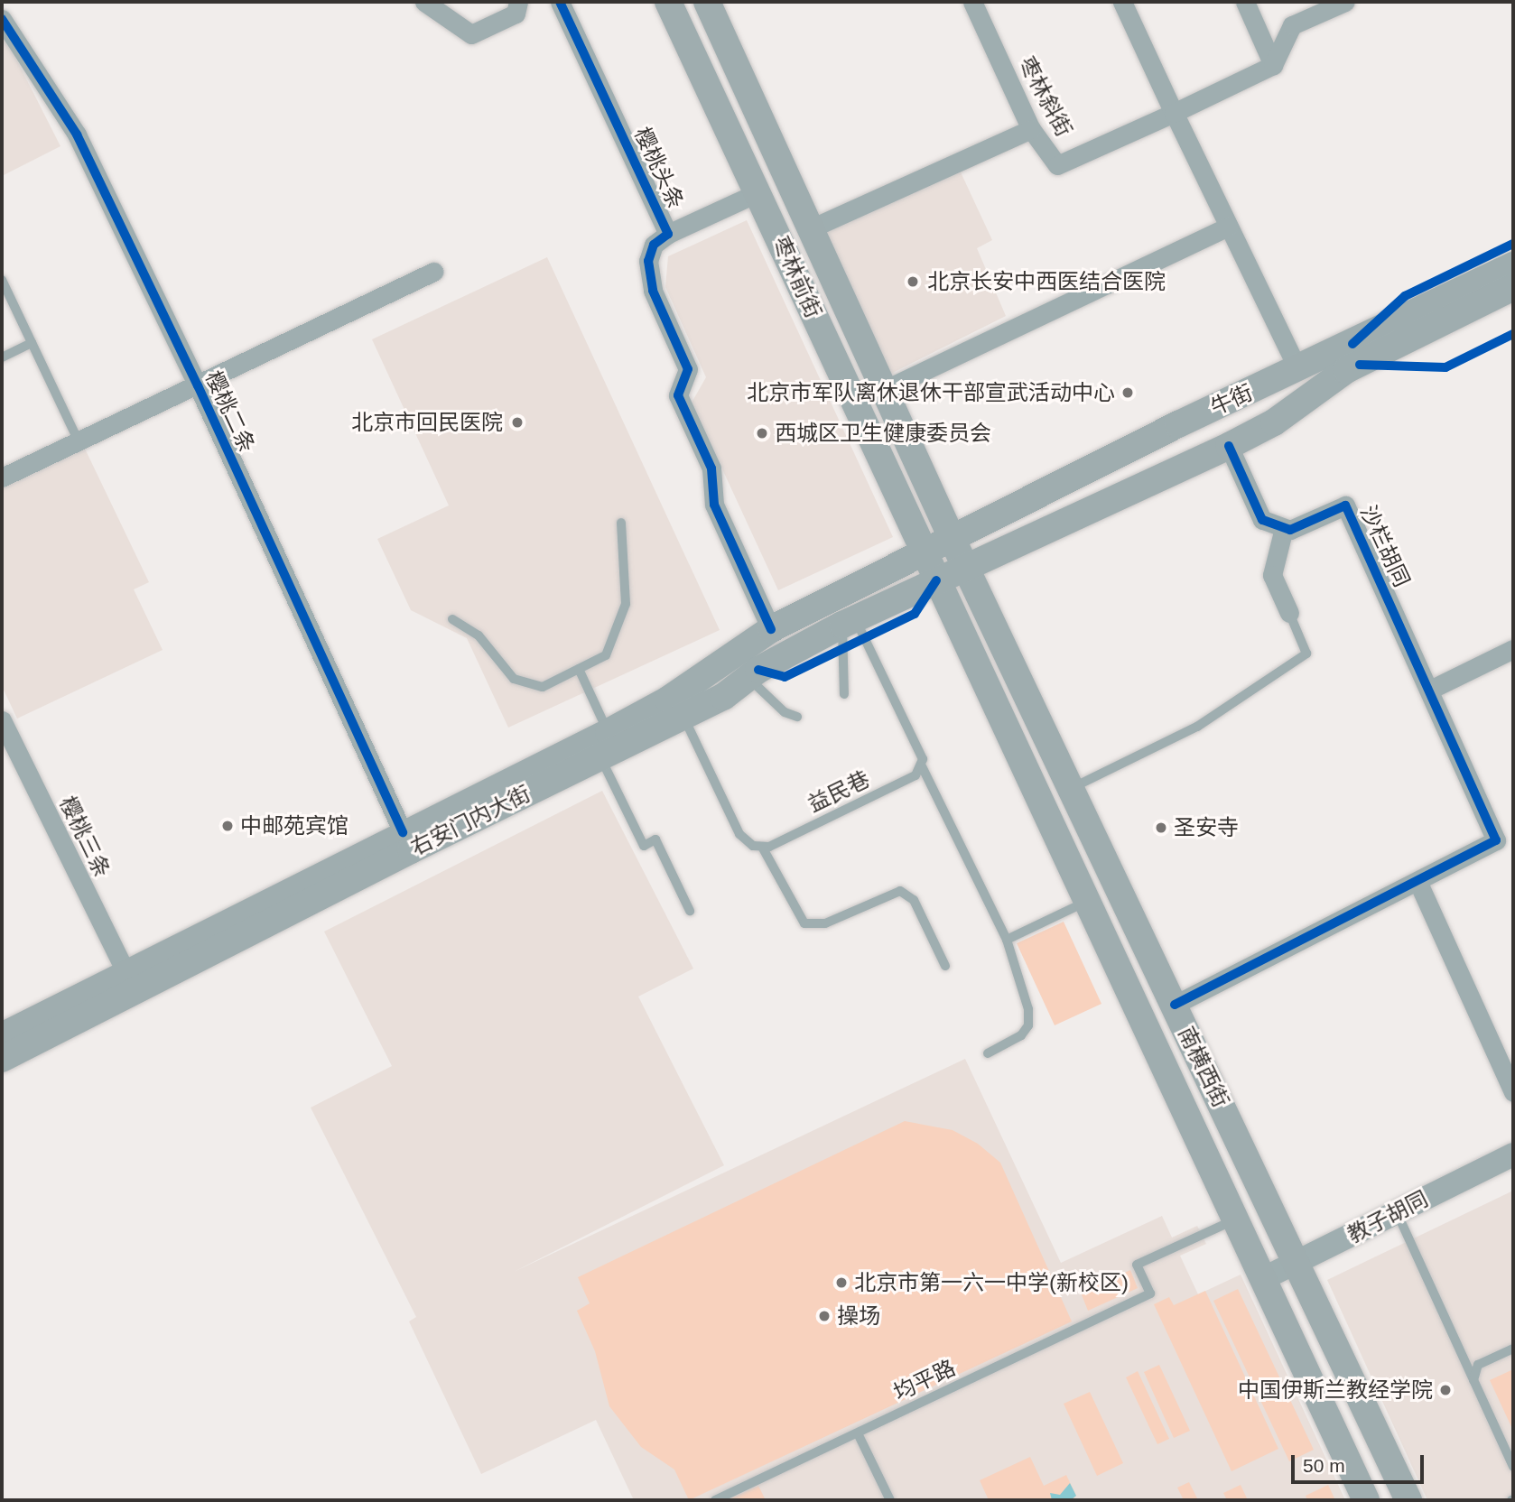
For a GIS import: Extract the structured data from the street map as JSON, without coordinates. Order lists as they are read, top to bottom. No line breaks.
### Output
{"streets":{"main road":["枣林前街","牛街","右安门内大街","南横西街"],"street":["枣林斜街","樱桃头条","樱桃二条","沙栏胡同","樱桃三条","教子胡同"],"lane":["益民巷","均平路"]},"crossings":[["樱桃头条","右安门内大街"],["枣林前街","牛街"],["枣林前街","右安门内大街"],["枣林前街","南横西街"],["牛街","右安门内大街"],["牛街","南横西街"],["樱桃二条","右安门内大街"],["右安门内大街","樱桃三条"],["右安门内大街","南横西街"],["南横西街","教子胡同"],["南横西街","均平路"]],"places":["北京长安中西医结合医院","北京市军队离休退休干部宣武活动中心","北京市回民医院","西城区卫生健康委员会","中邮苑宾馆","圣安寺","北京市第一六一中学(新校区)","操场","中国伊斯兰教经学院"],"scale_bar":"50 m"}
